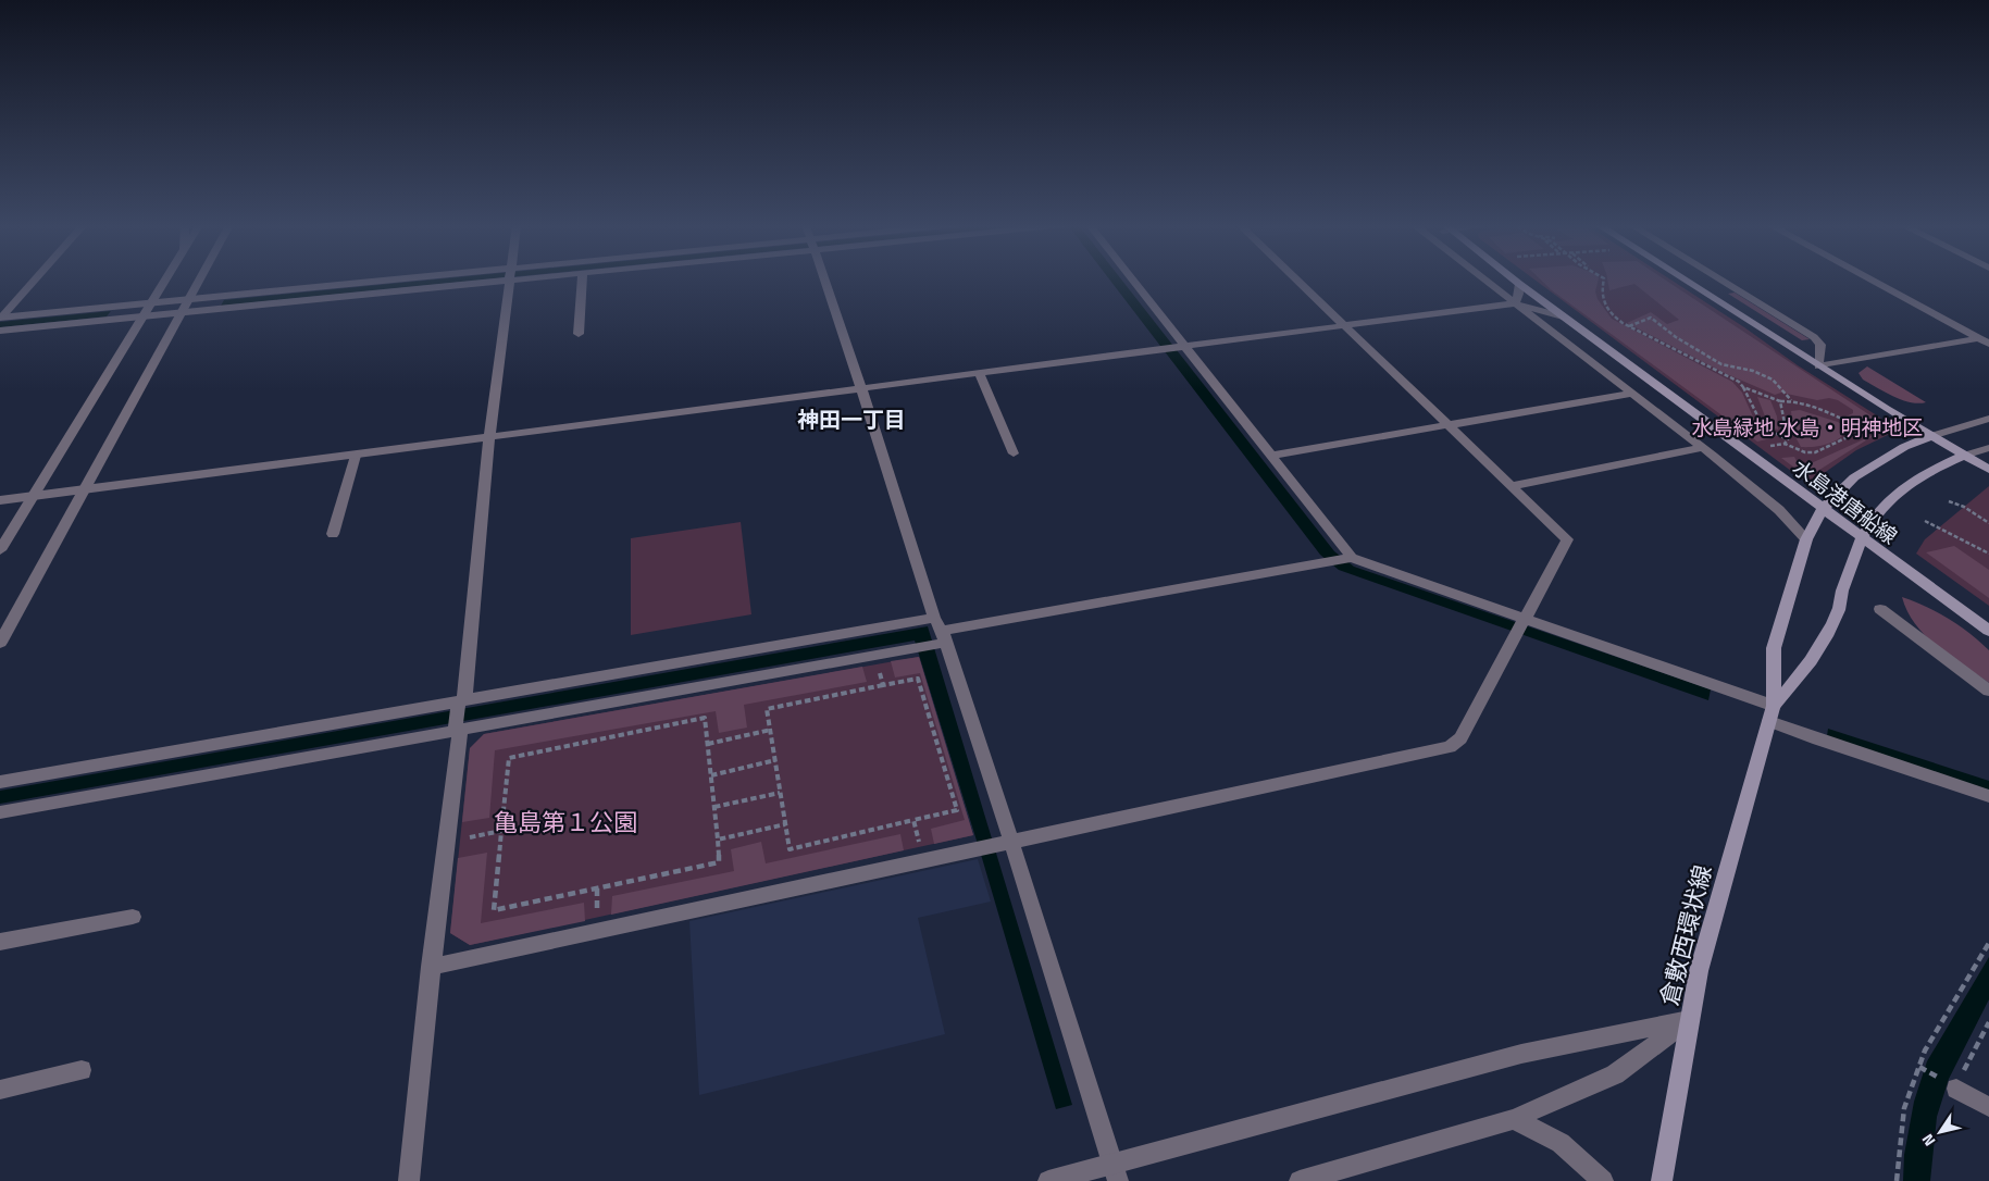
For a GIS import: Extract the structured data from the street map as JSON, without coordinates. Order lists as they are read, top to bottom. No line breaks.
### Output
{"streets":{"main road":["水島港唐船線","倉敷西環状線"]},"crossings":[["水島港唐船線","倉敷西環状線"]],"districts":["神田一丁目"],"parks":["水島緑地 水島・明神地区","亀島第１公園"],"north":"bottom left"}
